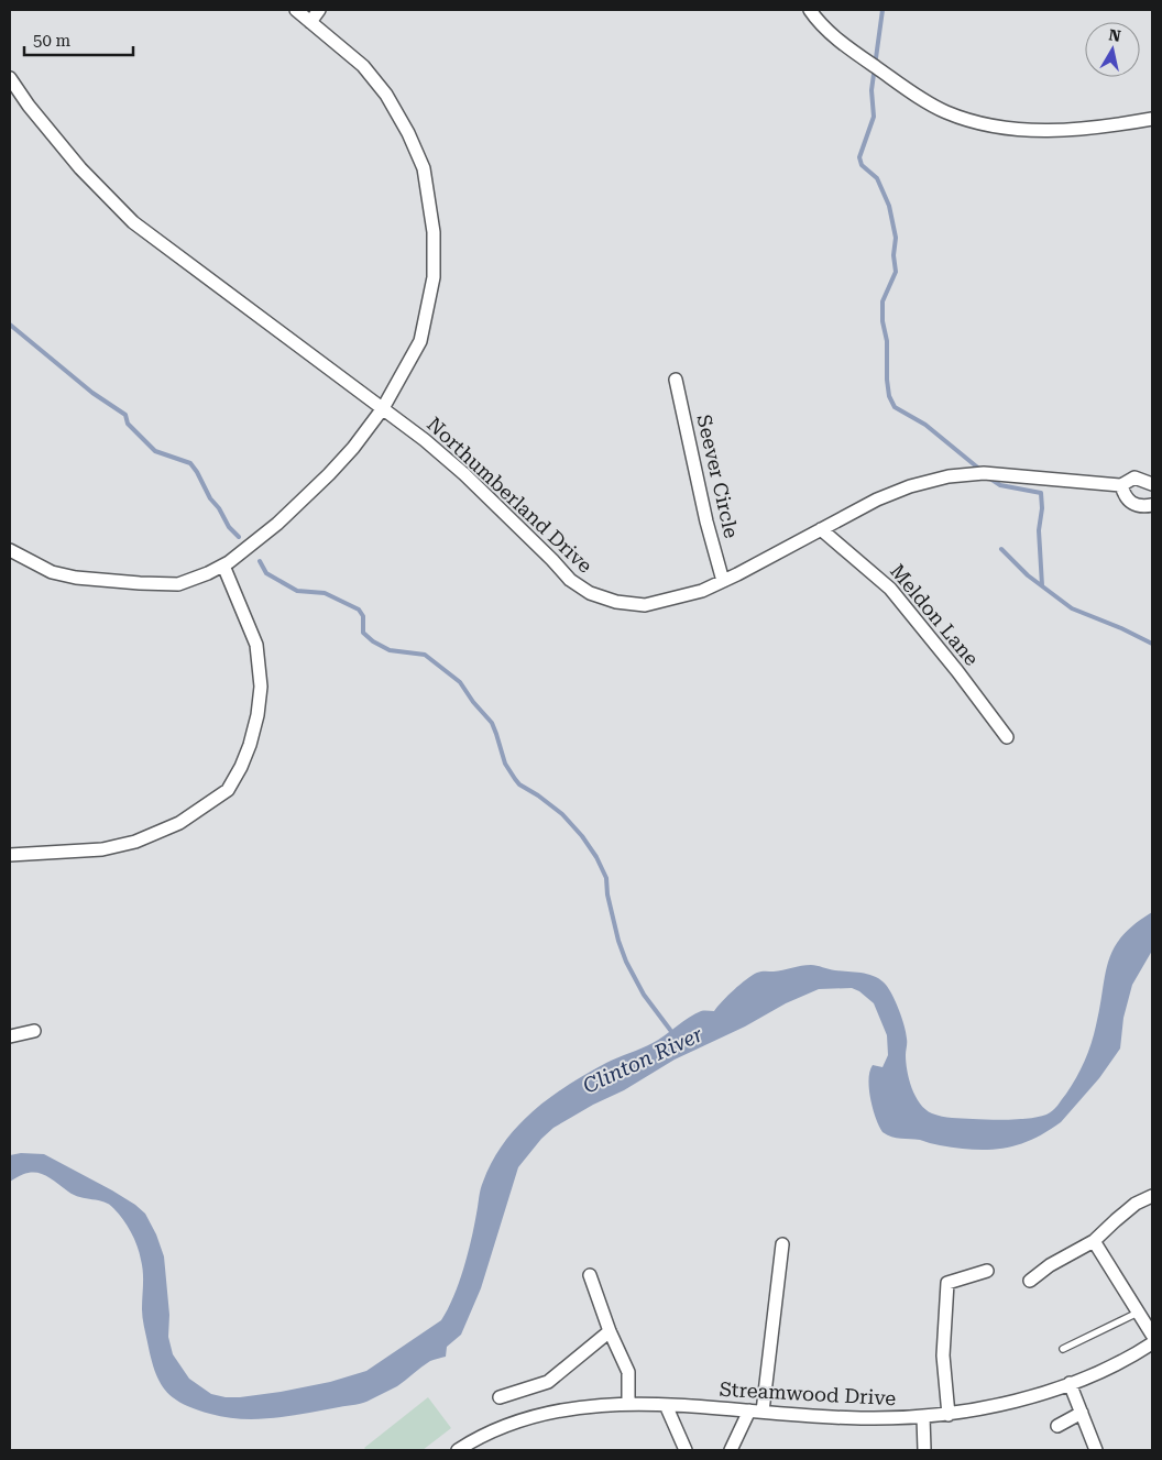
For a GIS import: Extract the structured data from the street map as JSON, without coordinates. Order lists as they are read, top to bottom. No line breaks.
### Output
{"streets":{"street":["Seever Circle","Northumberland Drive","Meldon Lane","Streamwood Drive"]},"crossings":[["Seever Circle","Northumberland Drive"],["Northumberland Drive","Meldon Lane"]],"water":["Clinton River"],"scale_bar":"50 m","north":"top"}
